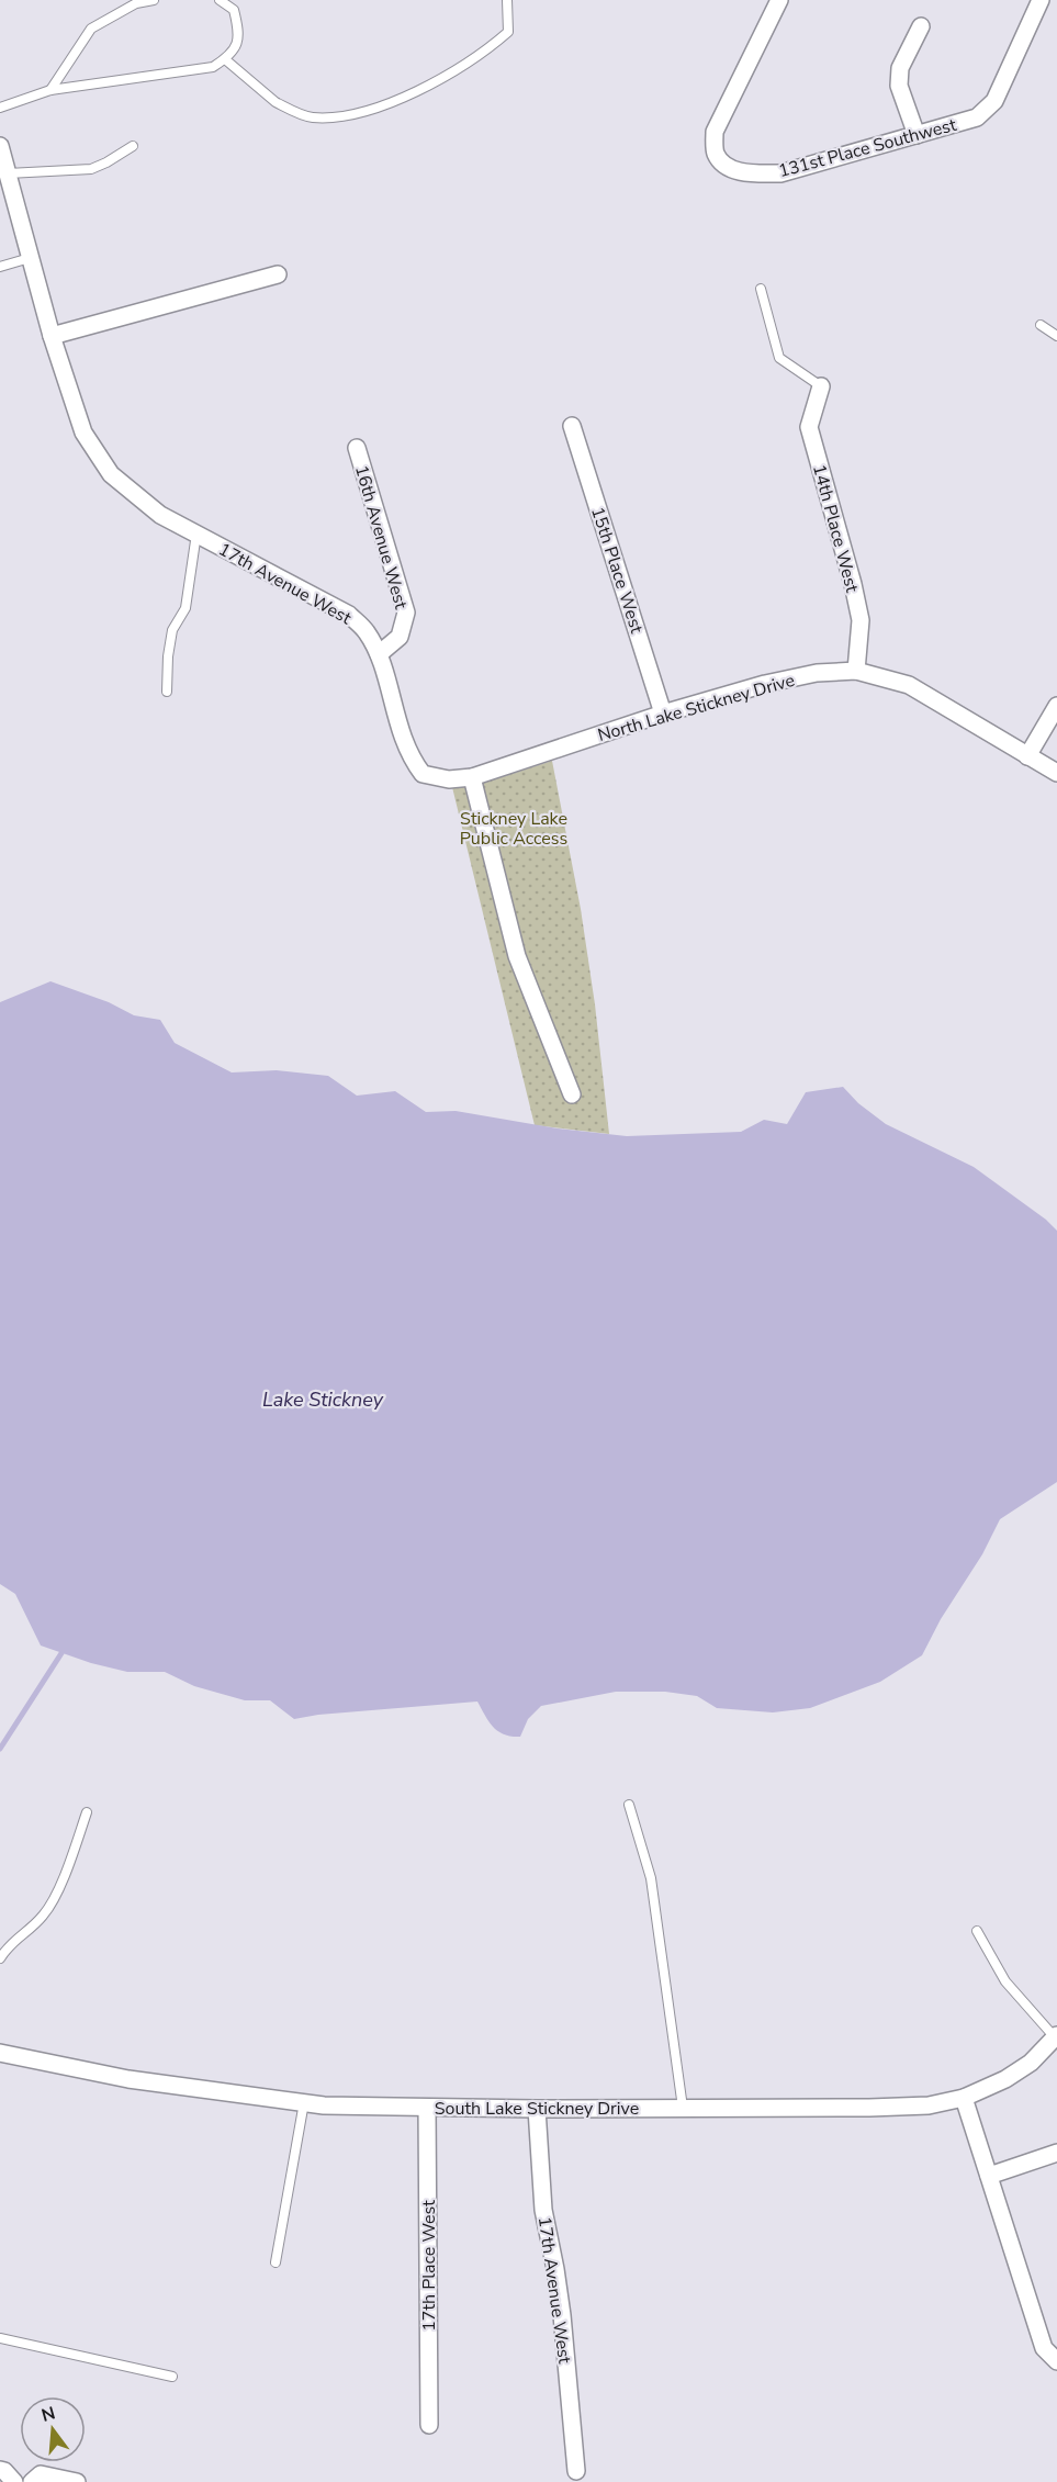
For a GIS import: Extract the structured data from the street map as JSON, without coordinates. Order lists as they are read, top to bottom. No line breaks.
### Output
{"streets":{"street":["131st Place Southwest","14th Place West","16th Avenue West","15th Place West","17th Avenue West","North Lake Stickney Drive","South Lake Stickney Drive","17th Place West"]},"crossings":[["14th Place West","North Lake Stickney Drive"],["16th Avenue West","17th Avenue West"],["15th Place West","North Lake Stickney Drive"],["17th Avenue West","North Lake Stickney Drive"],["17th Avenue West","South Lake Stickney Drive"],["South Lake Stickney Drive","17th Place West"]],"water":["Lake Stickney"],"parks":["Stickney Lake Public Access"],"north":"top"}
